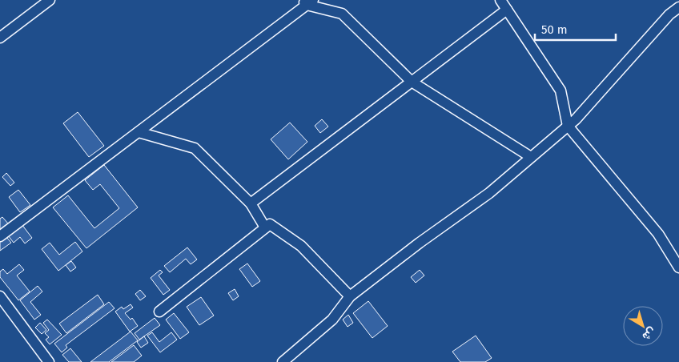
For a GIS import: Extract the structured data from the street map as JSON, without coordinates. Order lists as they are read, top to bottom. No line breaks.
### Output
{"scale_bar":"50 m","north":"bottom right"}
